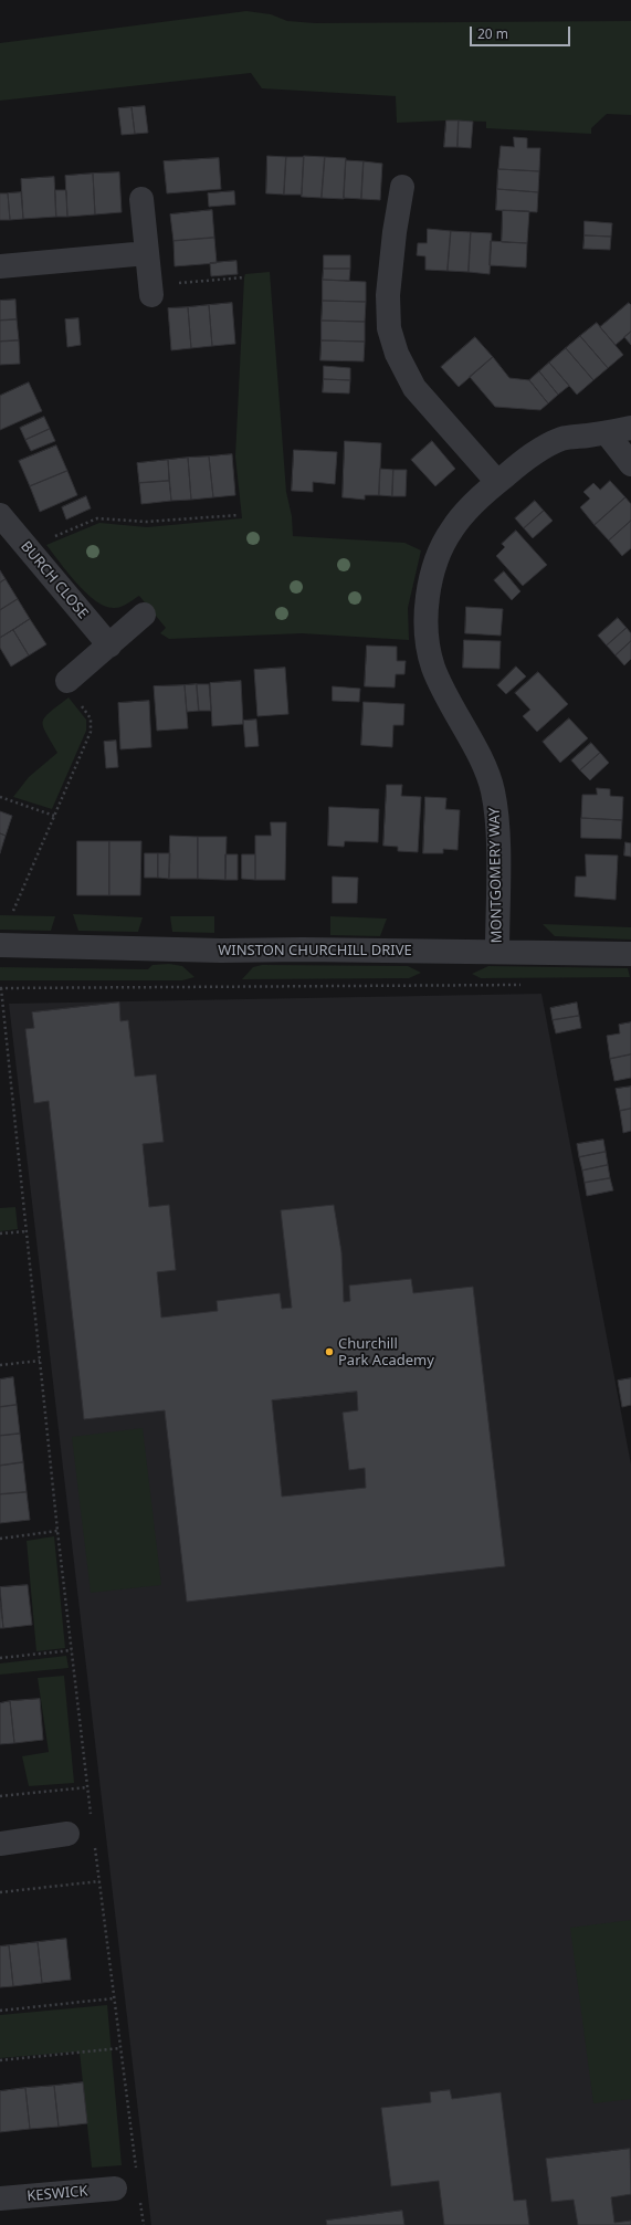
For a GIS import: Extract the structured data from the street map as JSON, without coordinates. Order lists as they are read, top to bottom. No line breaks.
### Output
{"streets":{"street":["BURCH CLOSE","MONTGOMERY WAY","WINSTON CHURCHILL DRIVE","KESWICK"]},"crossings":[["MONTGOMERY WAY","WINSTON CHURCHILL DRIVE"]],"places":["Churchill Park Academy"],"scale_bar":"20 m"}
